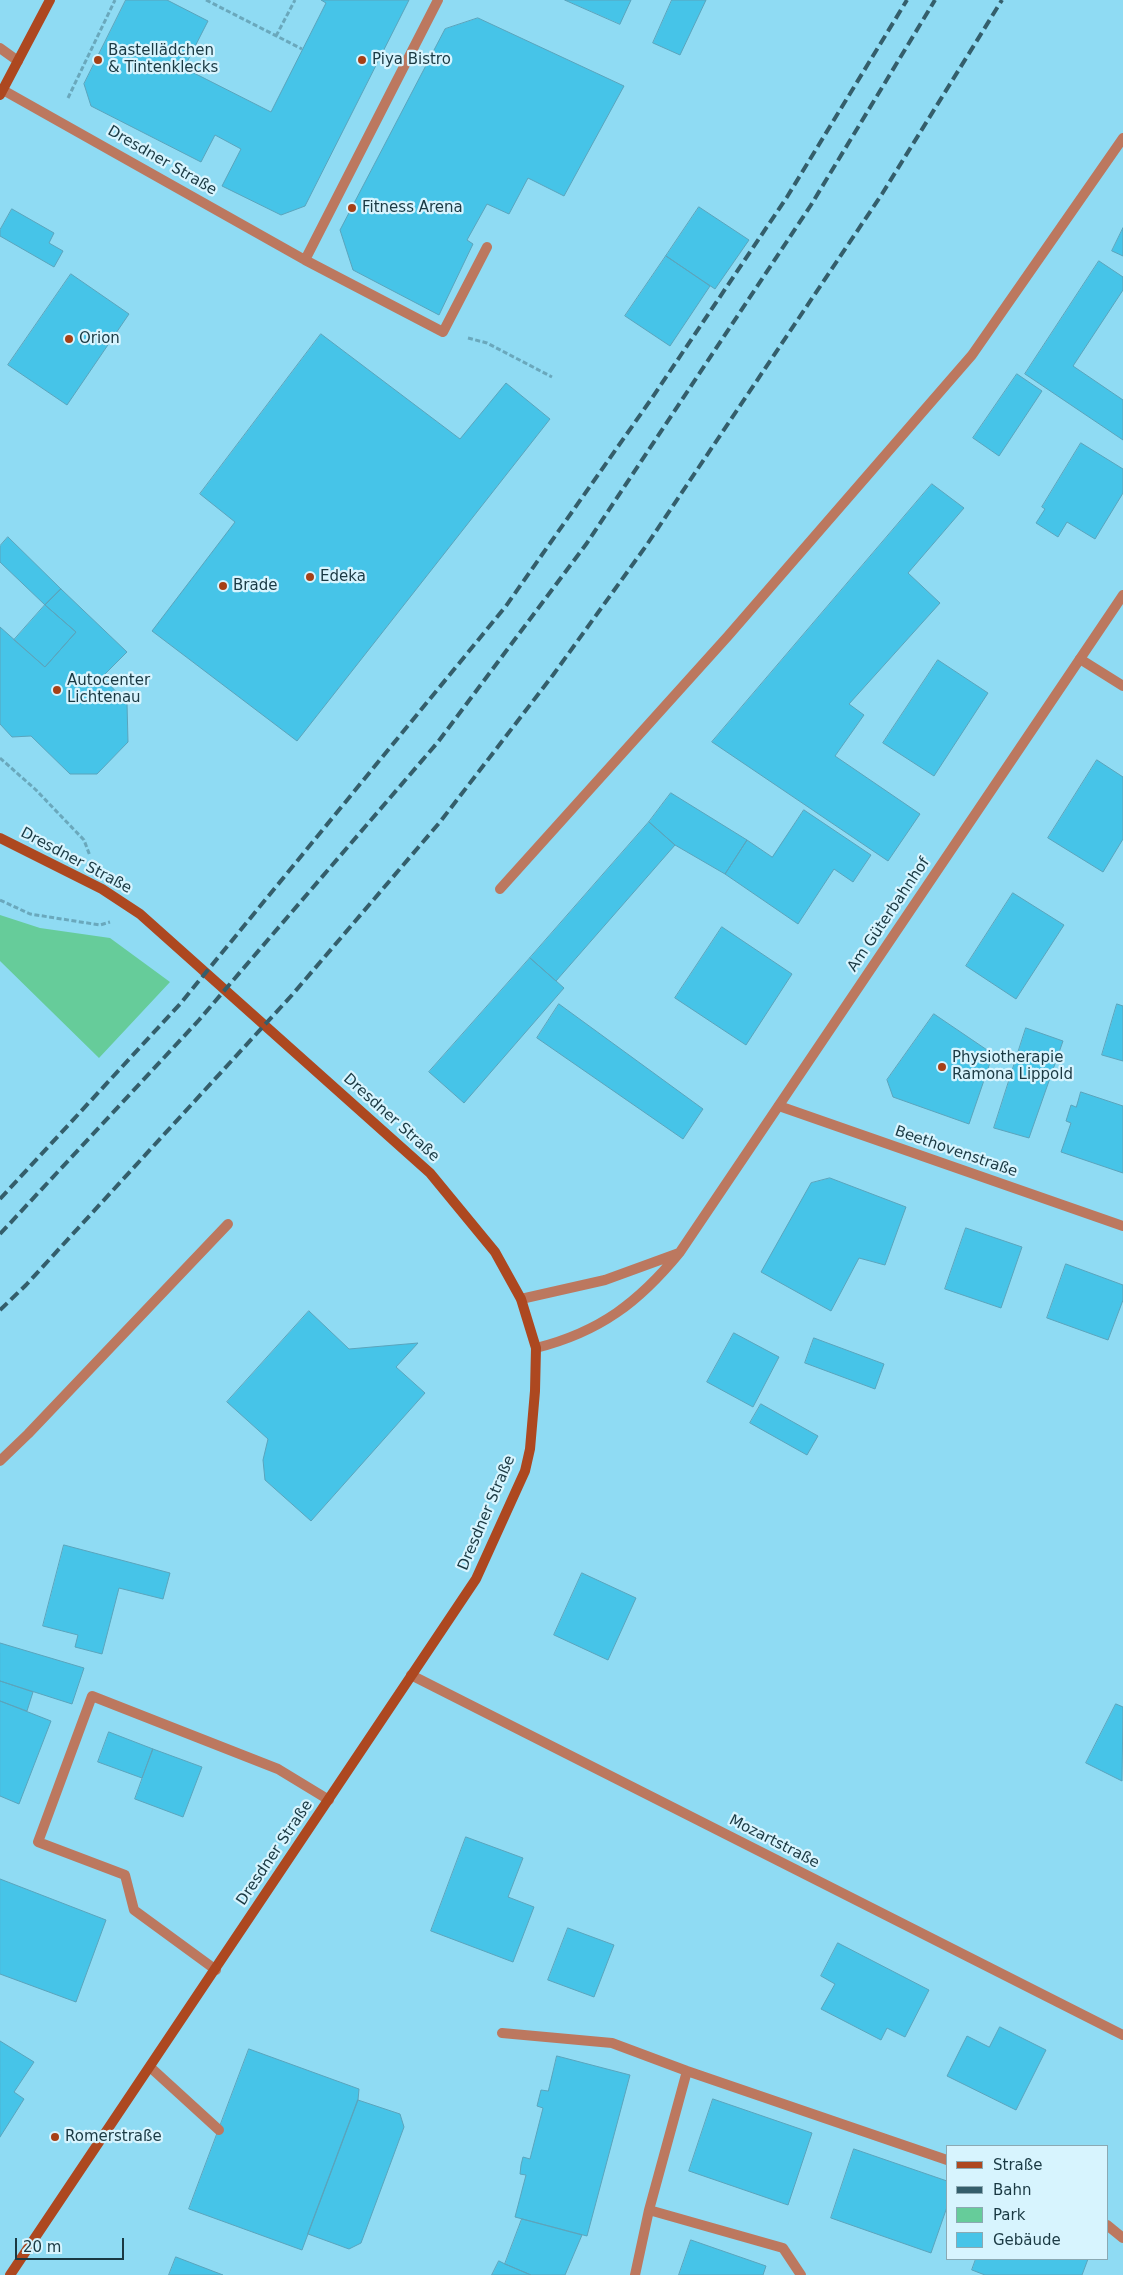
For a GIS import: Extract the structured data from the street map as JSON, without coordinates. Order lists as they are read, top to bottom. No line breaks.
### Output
{"streets":{"main road":["Dresdner Straße"],"street":["Am Güterbahnhof","Beethovenstraße","Mozartstraße"]},"crossings":[["Dresdner Straße","Am Güterbahnhof"],["Dresdner Straße","Mozartstraße"],["Am Güterbahnhof","Beethovenstraße"]],"places":["Bastellädchen & Tintenklecks","Piya Bistro","Fitness Arena","Orion","Edeka","Brade","Autocenter Lichtenau","Physiotherapie Ramona Lippold","Romerstraße"],"legend":["Straße","Bahn","Park","Gebäude"],"scale_bar":"20 m"}
